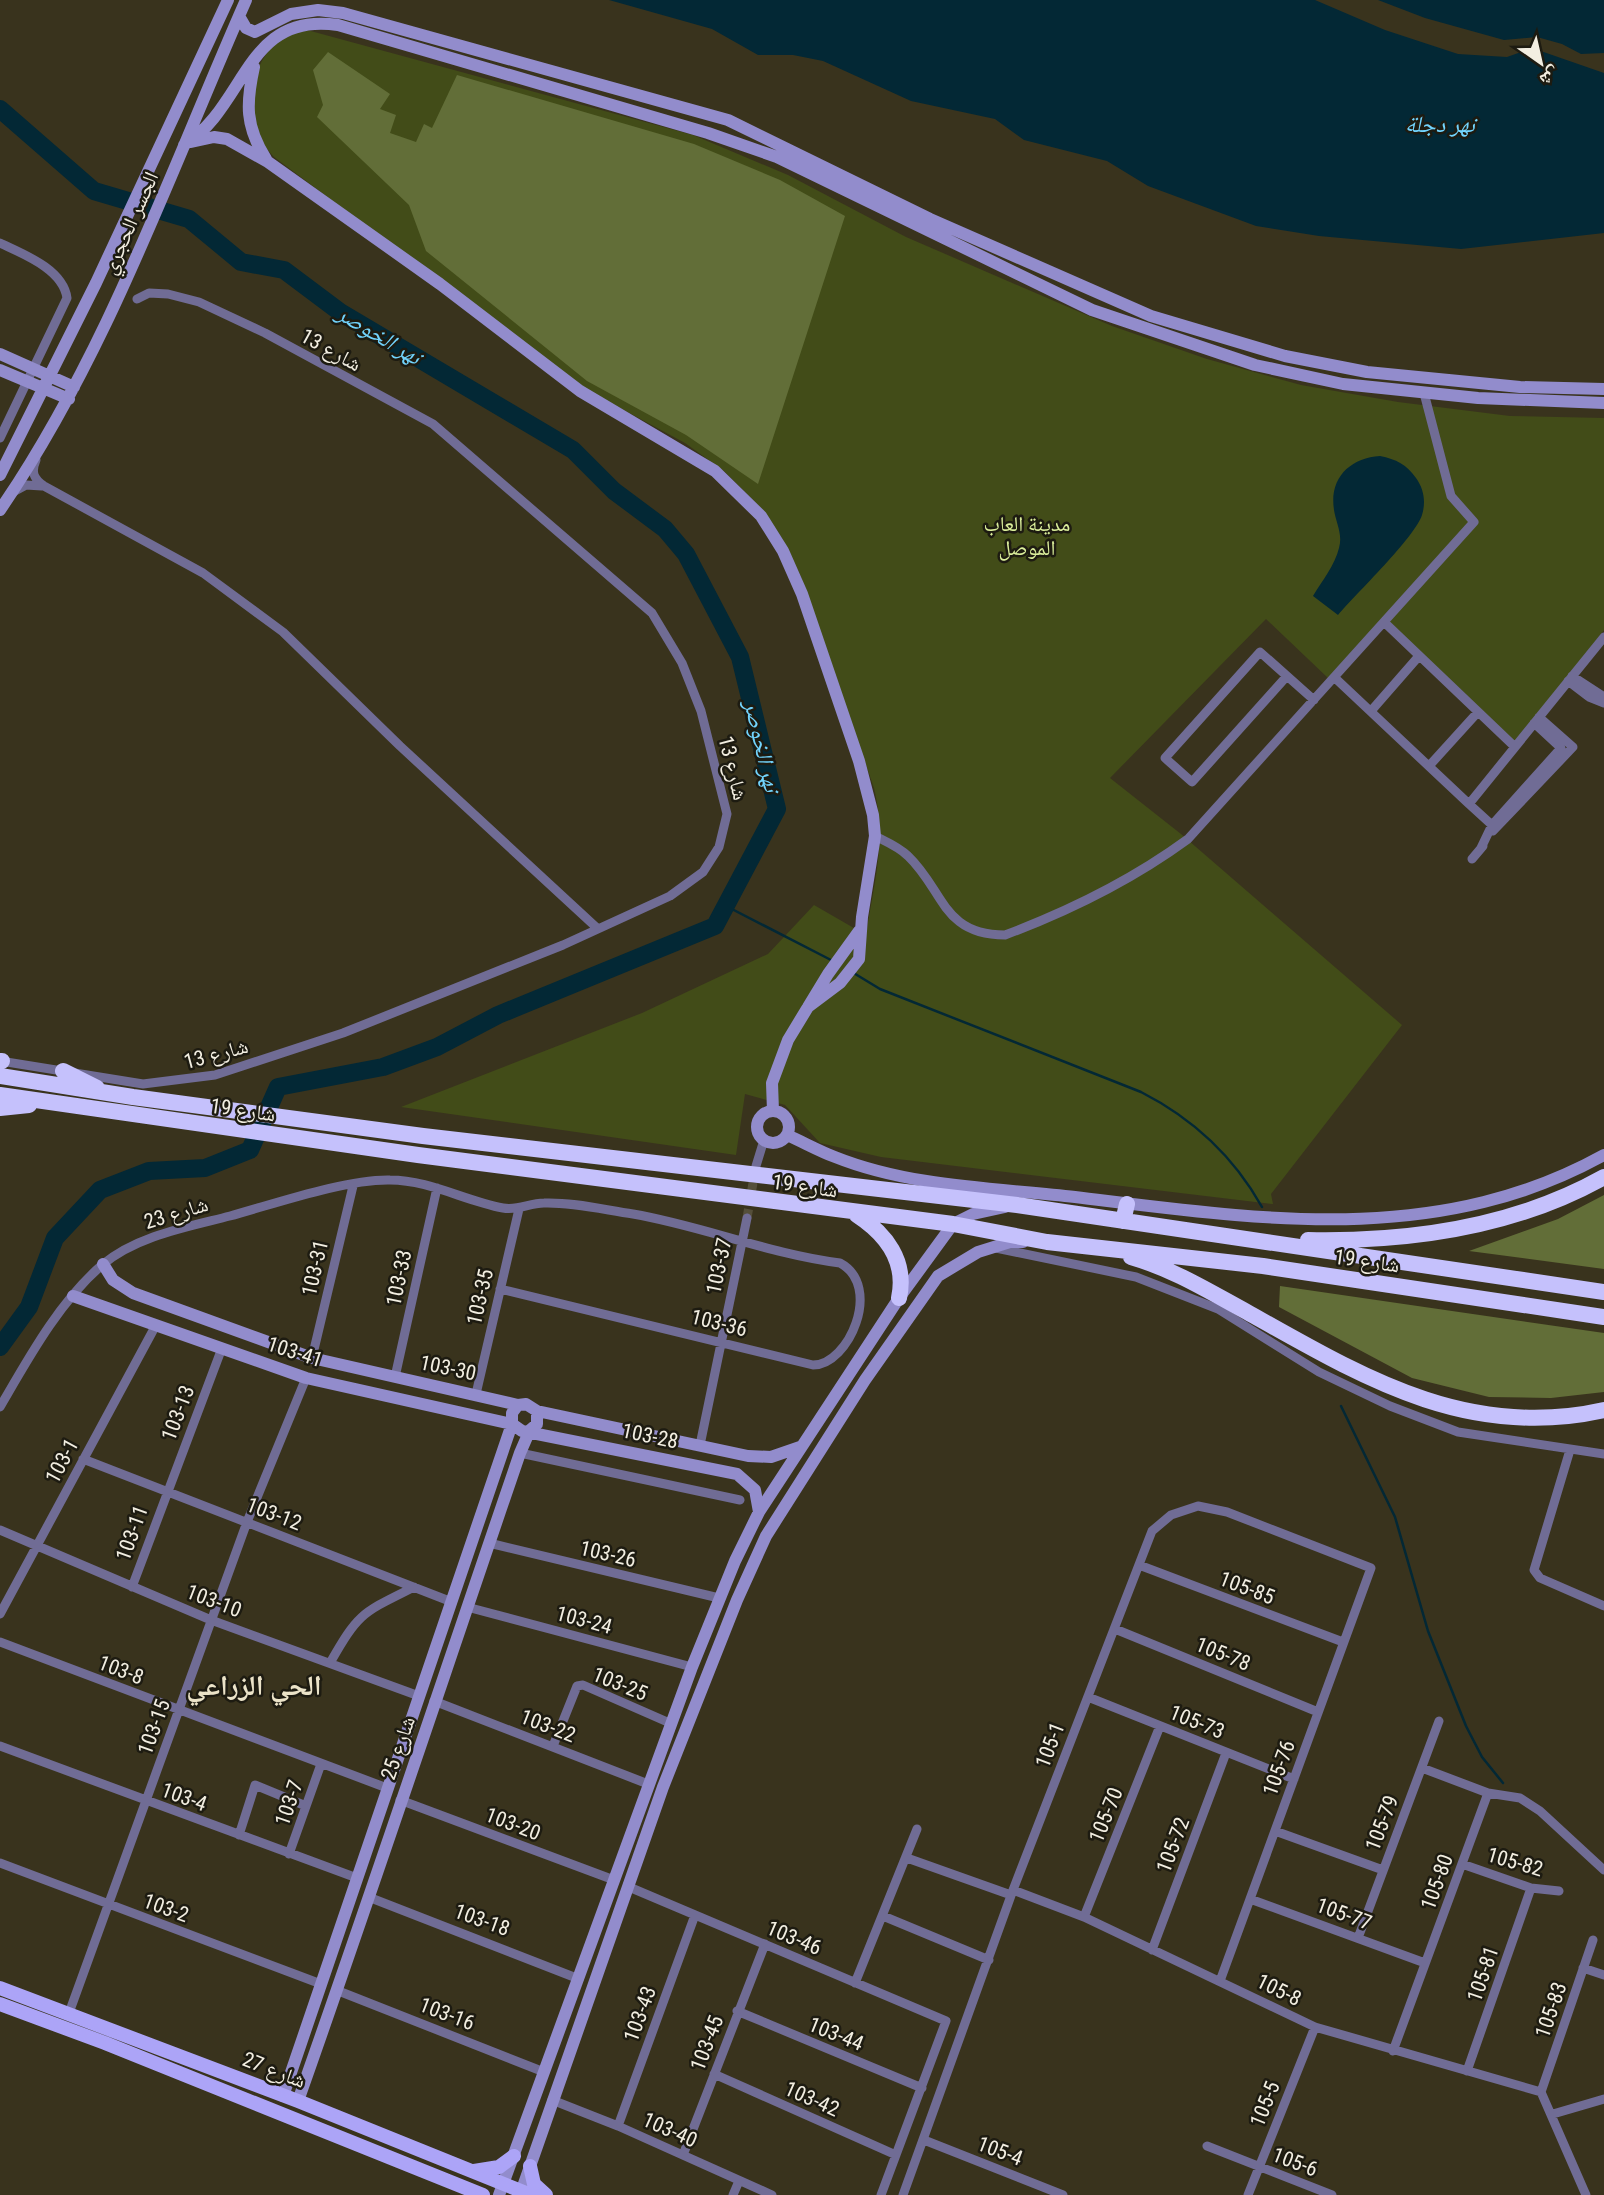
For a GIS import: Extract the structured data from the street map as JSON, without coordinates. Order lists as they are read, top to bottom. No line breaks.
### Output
{"streets":{"highway":["شارع 19"],"main road":["الجسر الحجري","103-41","103-30","103-28","شارع 25","شارع 27"],"street":["شارع 13","شارع 23","103-37","103-31","103-33","103-35","103-36","103-13","103-1","103-12","103-11","103-26","105-85","103-10","103-24","105-78","103-8","103-25","105-73","103-22","103-15","105-1","105-76","103-4","103-7","105-70","105-79","103-20","105-72","105-82","105-80","103-2","105-77","103-18","103-46","105-81","105-8","105-83","103-16","103-43","103-44","103-45","103-42","105-5","103-40","105-4","105-6"]},"crossings":[["شارع 13","شارع 19"],["شارع 23","103-37"],["شارع 23","103-31"],["شارع 23","103-33"],["شارع 23","103-35"],["شارع 23","103-36"],["شارع 23","103-41"],["شارع 23","103-30"],["103-37","103-36"],["103-37","103-30"],["103-31","103-30"],["103-33","103-30"],["103-35","103-36"],["103-35","103-30"],["103-41","103-30"],["103-41","103-13"],["103-41","103-28"],["103-41","103-1"],["103-41","103-15"],["103-41","شارع 25"],["103-30","103-28"],["103-30","شارع 25"],["103-13","103-12"],["103-13","103-11"],["103-28","شارع 25"],["103-1","103-12"],["103-1","103-10"],["103-12","103-11"],["103-12","103-15"],["103-12","شارع 25"],["103-11","103-10"],["103-26","شارع 25"],["105-85","105-1"],["105-85","105-76"],["103-10","103-15"],["103-10","شارع 25"],["103-24","شارع 25"],["105-78","105-1"],["105-78","105-76"],["103-8","103-15"],["103-8","شارع 25"],["103-8","103-7"],["103-25","103-22"],["105-73","105-1"],["105-73","105-76"],["105-73","105-70"],["105-73","105-72"],["103-22","شارع 25"],["103-15","103-4"],["103-15","103-2"],["103-15","شارع 27"],["105-1","105-76"],["105-1","105-8"],["105-1","105-4"],["شارع 25","103-4"],["شارع 25","103-20"],["شارع 25","103-2"],["شارع 25","103-18"],["شارع 25","103-16"],["شارع 25","شارع 27"],["105-76","105-77"],["105-76","105-8"],["103-4","103-7"],["105-70","105-8"],["105-79","105-77"],["105-72","105-8"],["105-82","105-80"],["105-82","105-81"],["105-80","105-77"],["105-80","105-8"],["103-46","103-43"],["103-46","103-45"],["105-81","105-8"],["105-8","105-83"],["105-8","105-5"],["103-43","103-40"],["103-44","103-45"],["103-45","103-42"],["103-45","103-40"],["105-5","105-6"]],"districts":["الحي الزراعي"],"water":["نهر دجلة","نهر الخوصر"],"parks":["مدينة العاب الموصل"],"north":"bottom right"}
